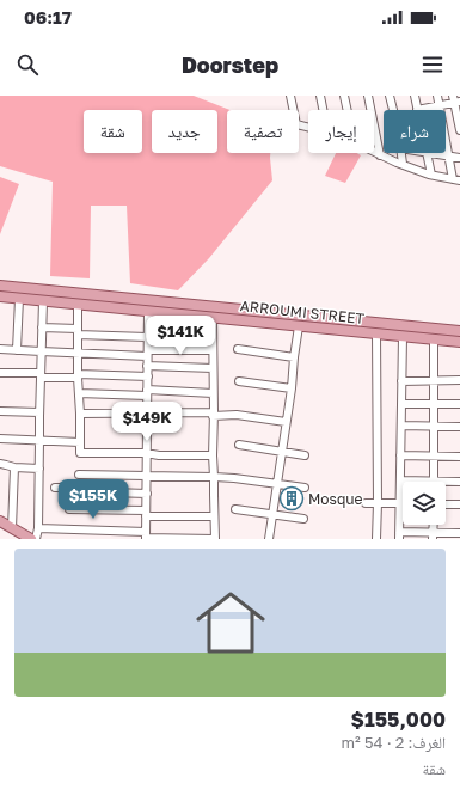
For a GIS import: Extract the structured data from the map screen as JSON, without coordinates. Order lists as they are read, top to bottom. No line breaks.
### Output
{"streets":{"main road":["ARROUMI STREET"]},"places":{"building":["Mosque"]},"page":{"status":"06:17","header":"Doorstep","chip":["شراء","إيجار","تصفية","جديد","شقة"],"price":["$141K","$149K","$155K"],"list":[{"name":"$155,000","note":"الغرف: 2 · 54 m² · شقة"}]}}
